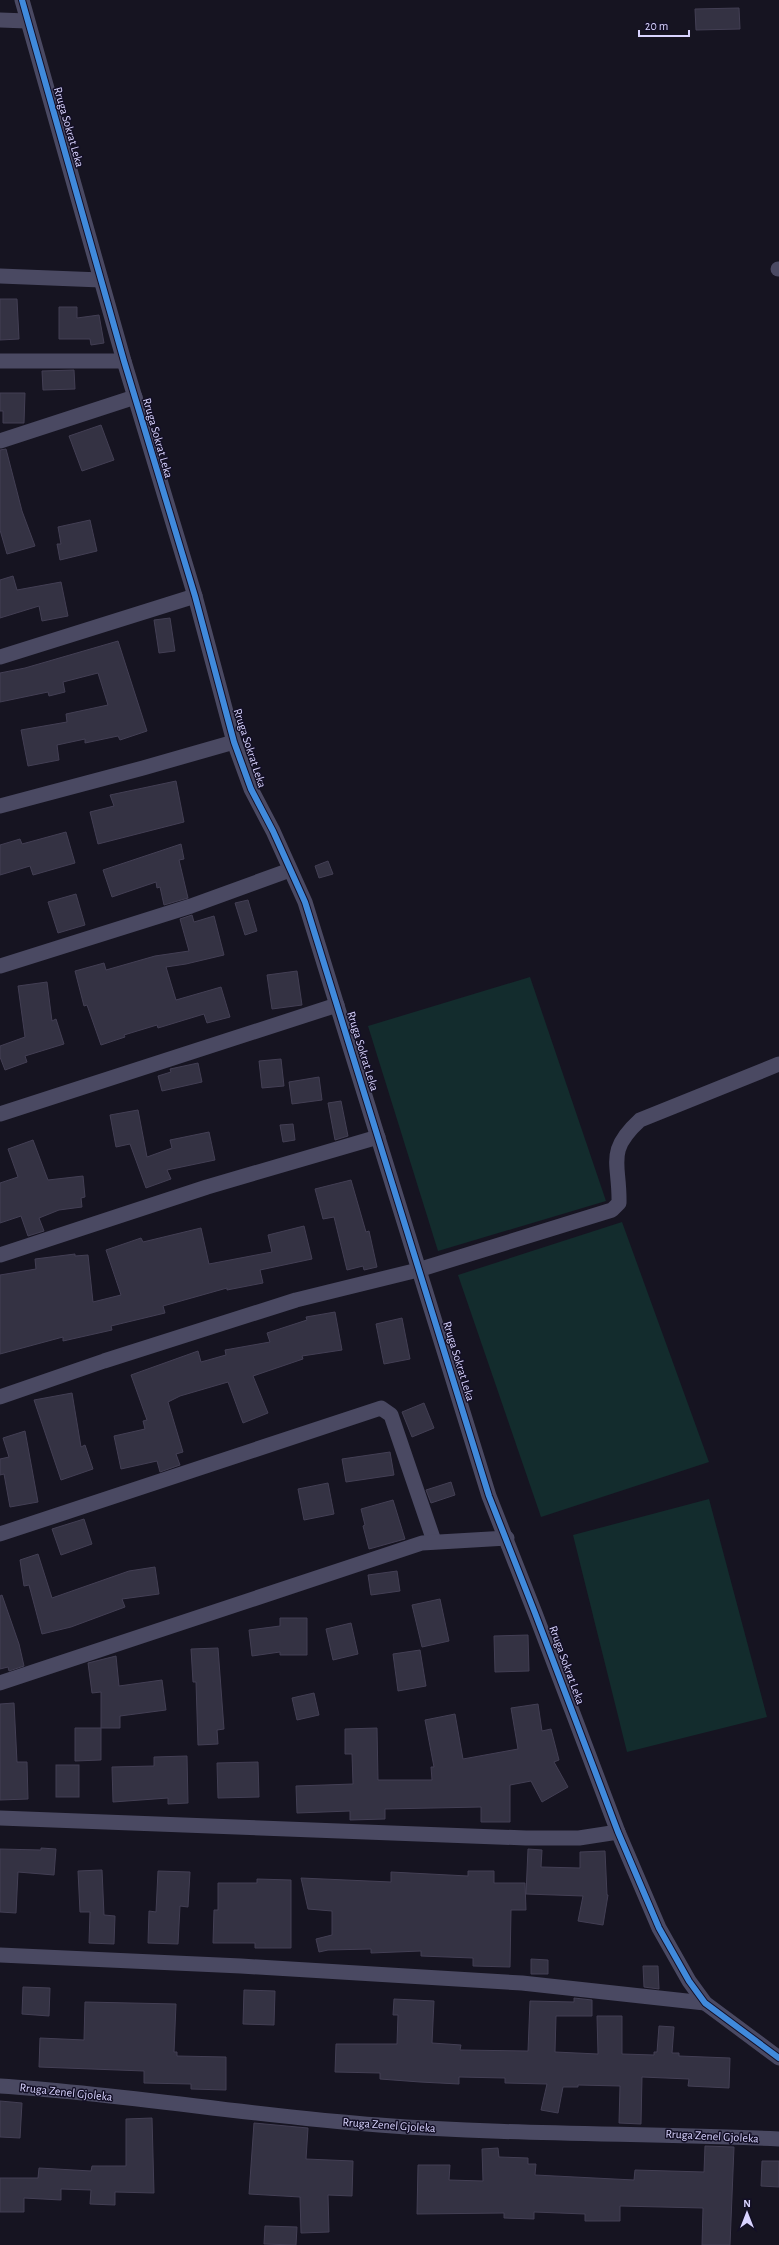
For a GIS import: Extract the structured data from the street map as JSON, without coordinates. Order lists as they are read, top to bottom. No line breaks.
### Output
{"streets":{"street":["Rruga Sokrat Leka","Rruga Zenel Gjoleka"]},"scale_bar":"20 m","north":"top"}
